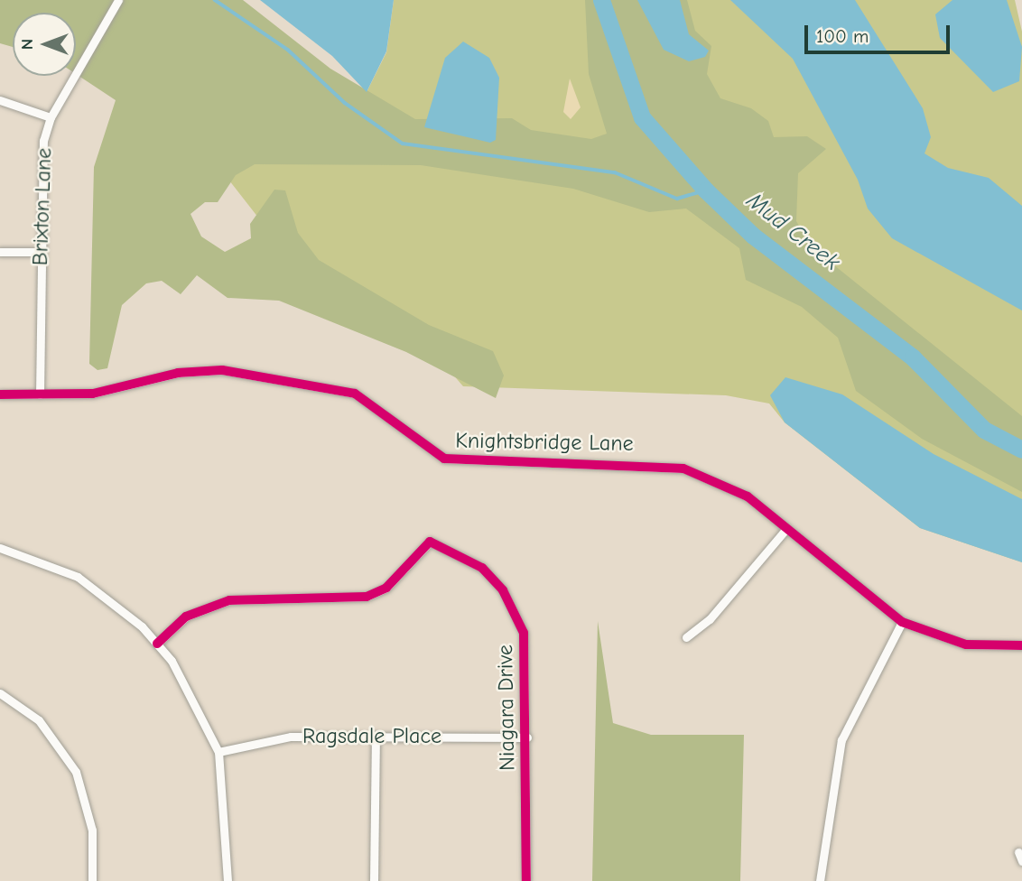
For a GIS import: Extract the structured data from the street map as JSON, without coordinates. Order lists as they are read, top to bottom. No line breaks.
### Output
{"streets":{"street":["Brixton Lane","Knightsbridge Lane","Niagara Drive","Ragsdale Place"]},"crossings":[["Brixton Lane","Knightsbridge Lane"],["Niagara Drive","Ragsdale Place"]],"water":["Mud Creek"],"scale_bar":"100 m","north":"left"}
